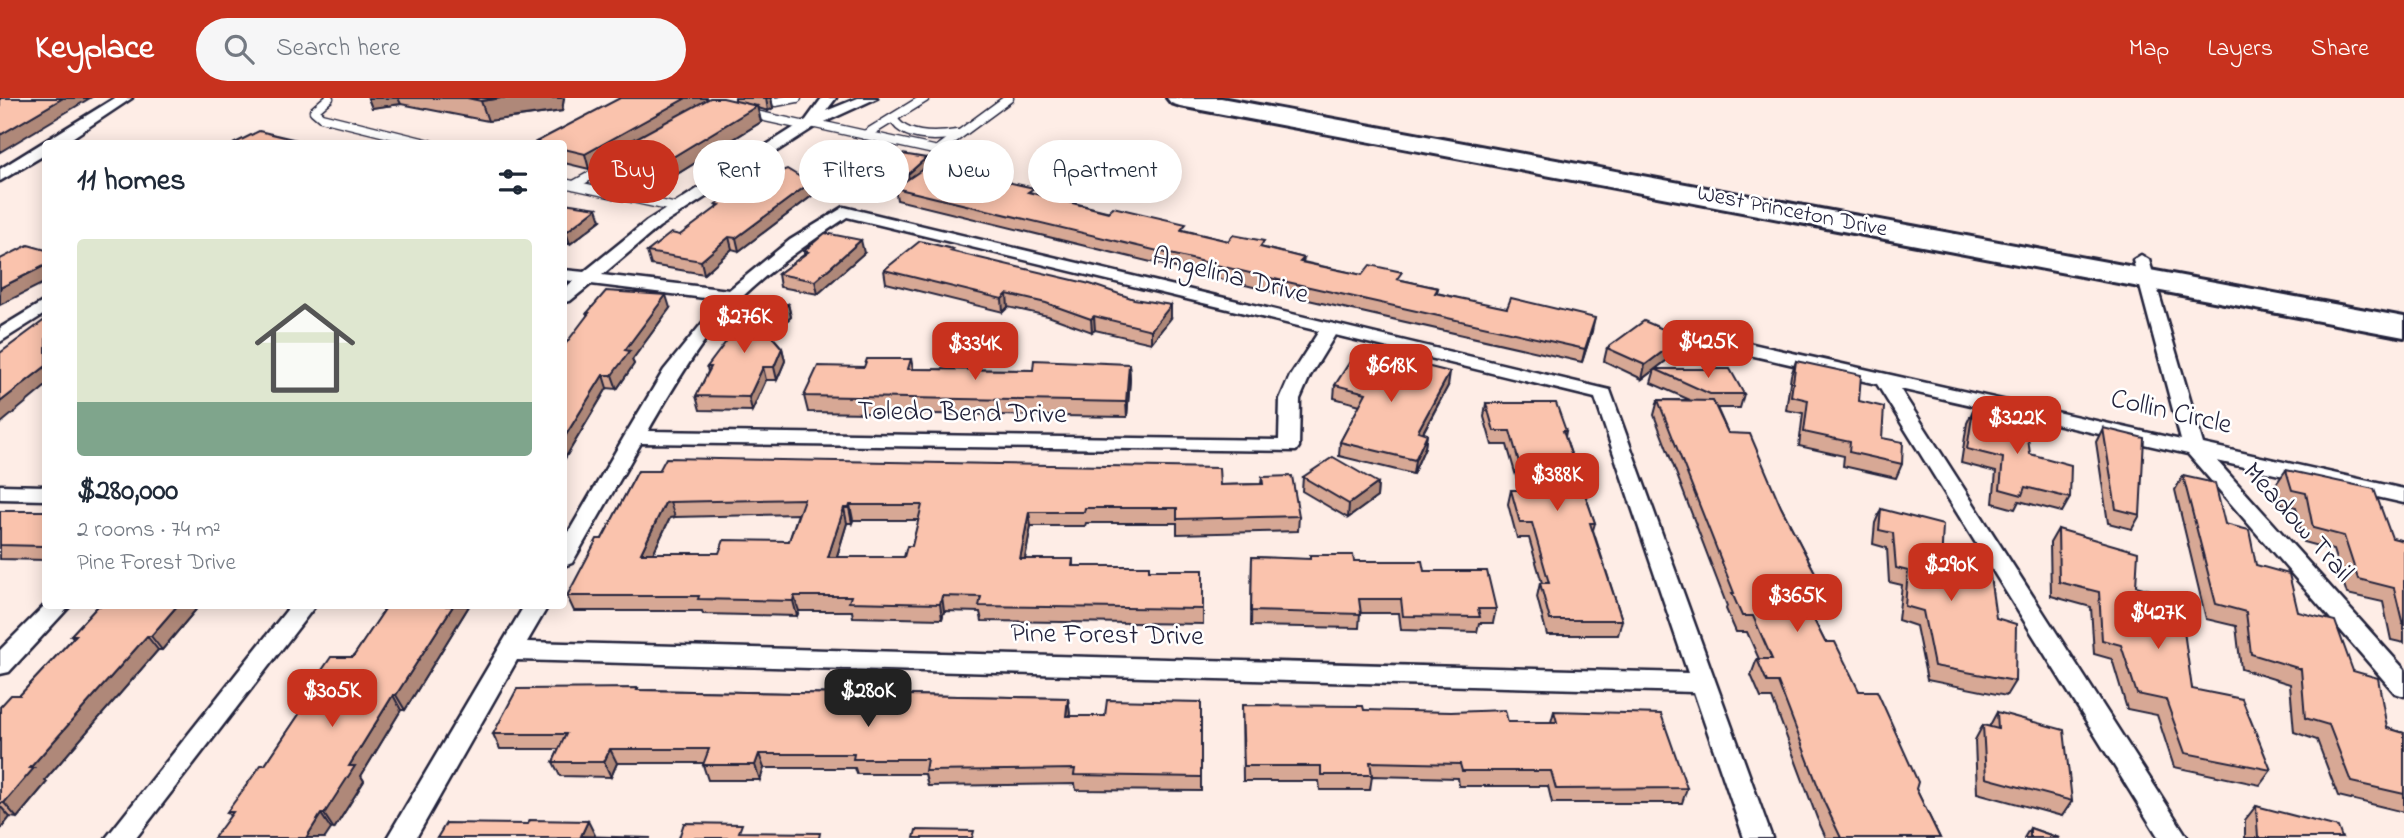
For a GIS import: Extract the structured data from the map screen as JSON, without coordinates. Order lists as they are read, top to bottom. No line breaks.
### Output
{"streets":{"highway":["West Princeton Drive"],"street":["Angelina Drive","Collin Circle","Toledo Bend Drive","Meadow Trail","Pine Forest Drive"]},"crossings":[["West Princeton Drive","Meadow Trail"],["Angelina Drive","Toledo Bend Drive"],["Angelina Drive","Pine Forest Drive"],["Collin Circle","Meadow Trail"]],"page":{"header":"Keyplace","search":"Search here","nav":["Map","Layers","Share"],"chip":["Buy","Rent","Filters","New","Apartment"],"heading":"11 homes","list":[{"name":"$280,000","note":"2 rooms · 74 m² · Pine Forest Drive"}],"price":["$276K","$425K","$334K","$618K","$322K","$388K","$290K","$365K","$427K","$305K","$280K"]}}
